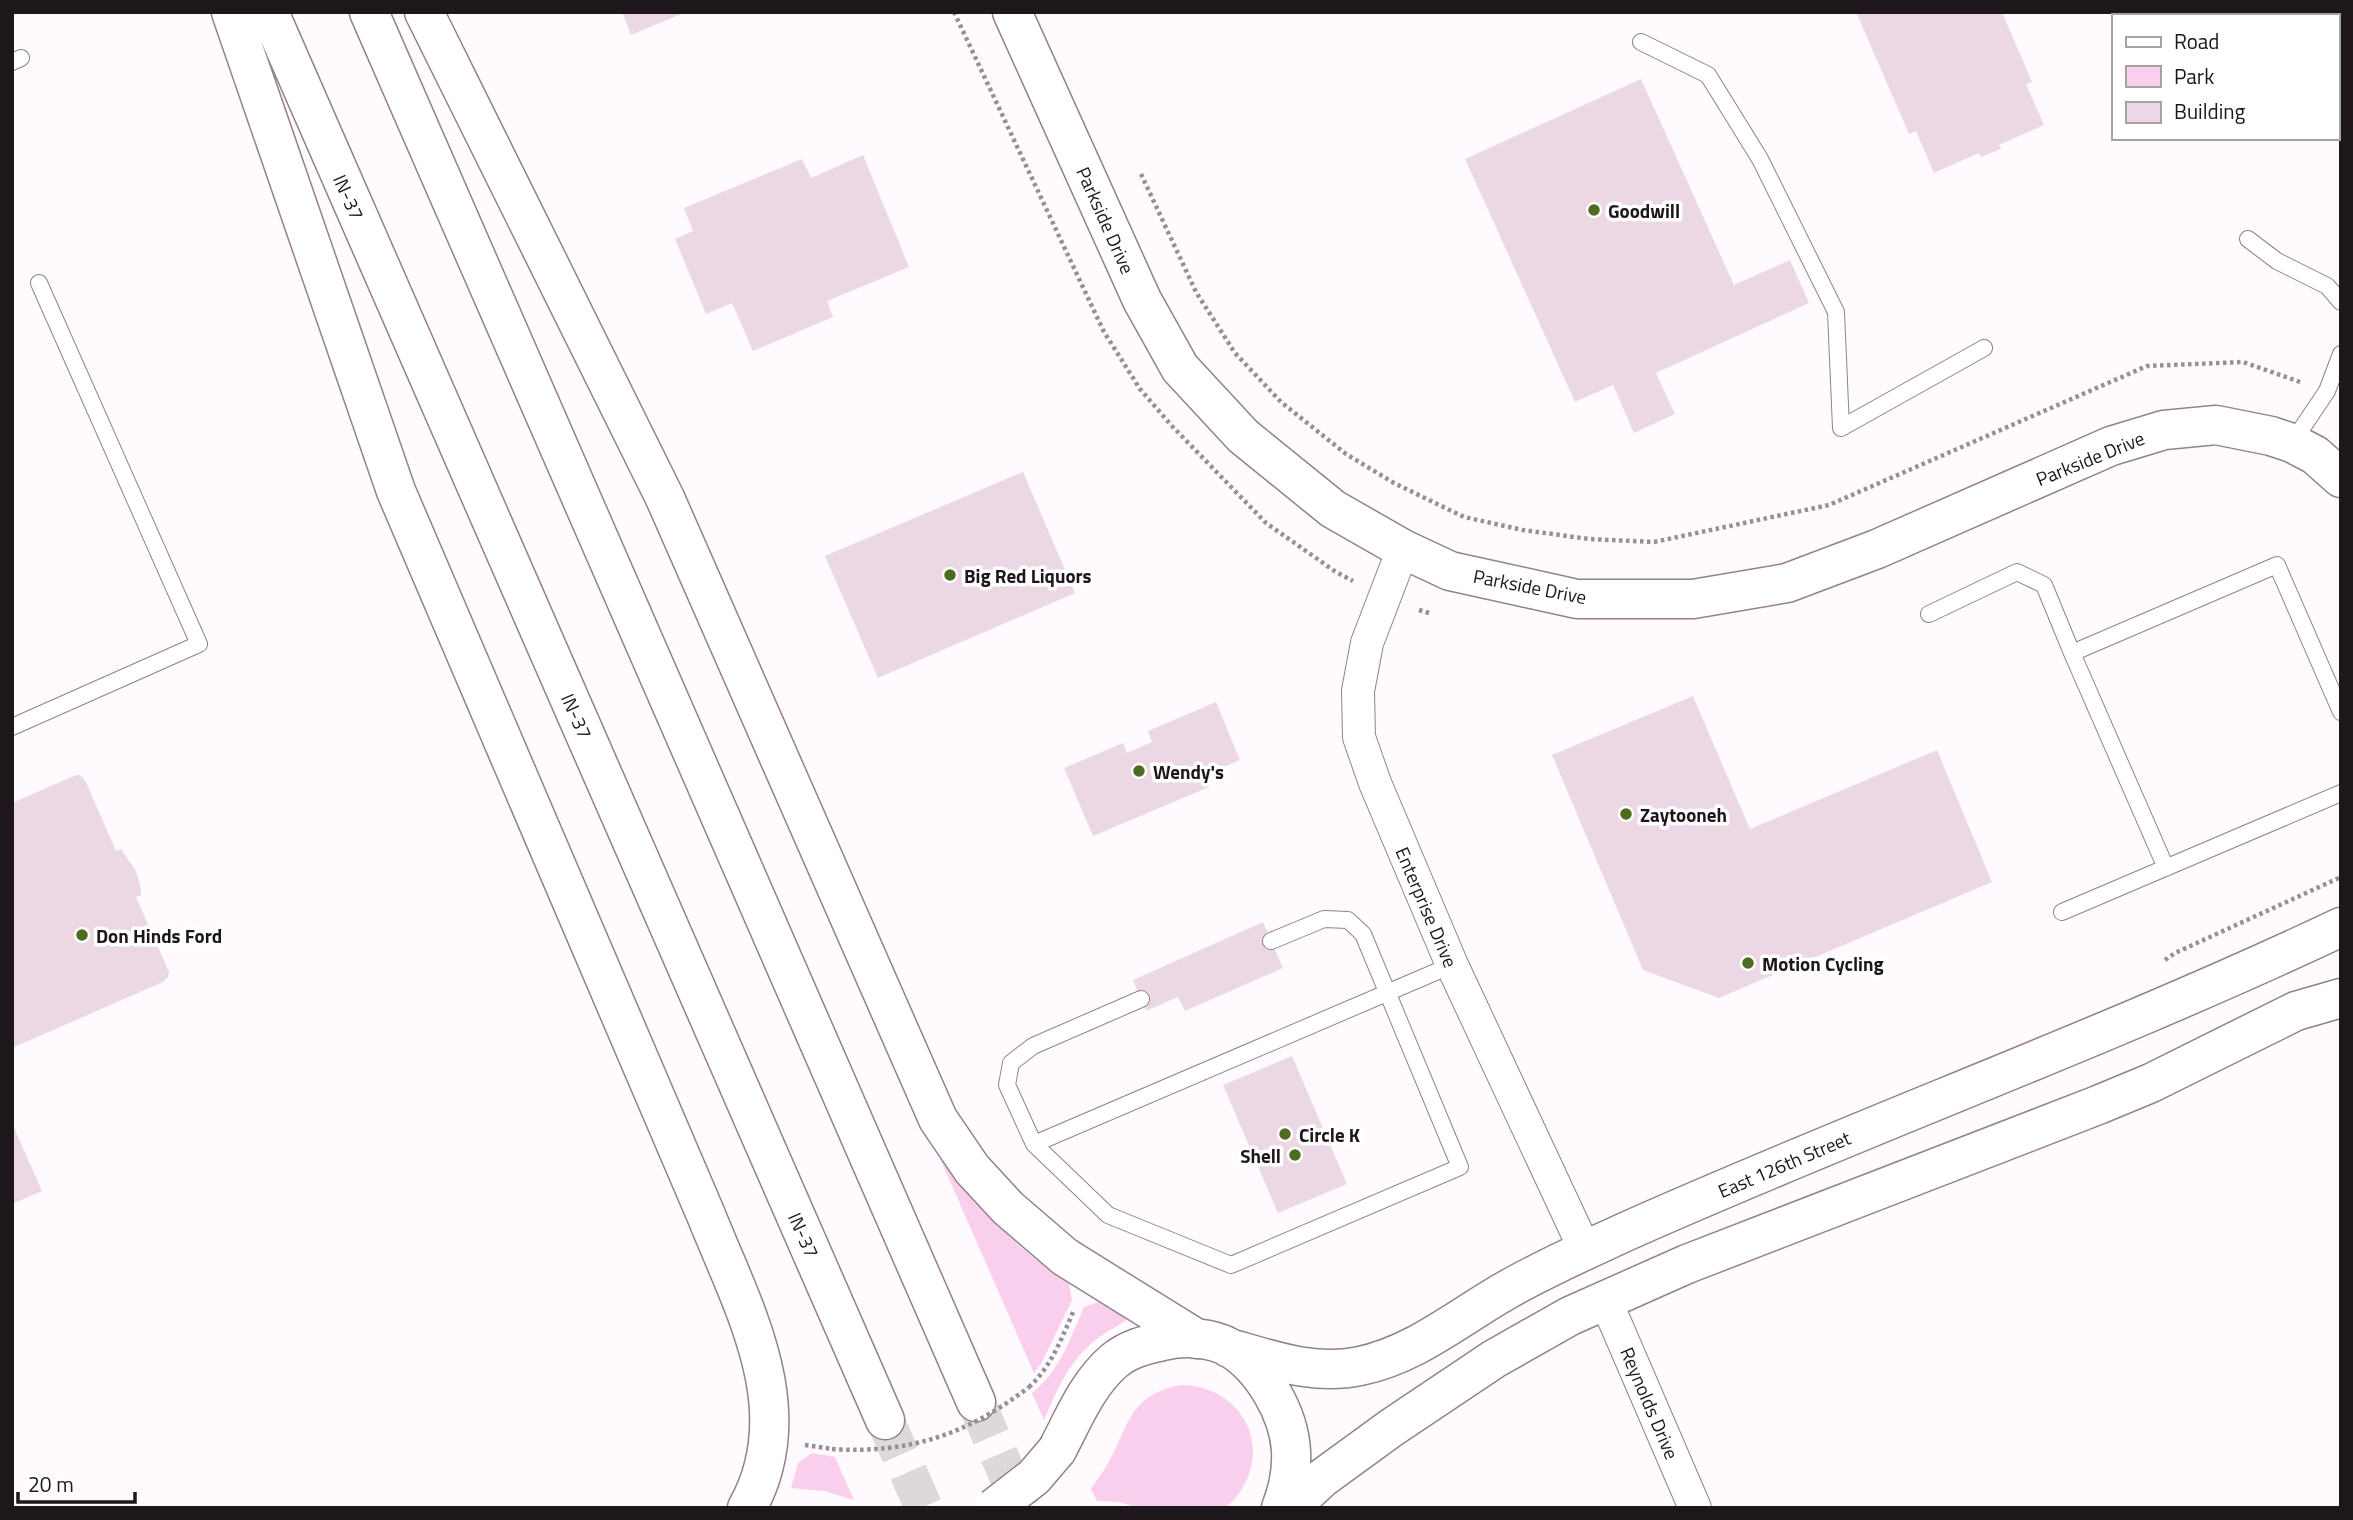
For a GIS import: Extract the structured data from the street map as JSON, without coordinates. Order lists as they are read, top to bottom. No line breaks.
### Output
{"streets":{"main road":["IN-37","Parkside Drive","East 126th Street"],"street":["Enterprise Drive","Reynolds Drive"]},"crossings":[["Parkside Drive","Enterprise Drive"],["Enterprise Drive","East 126th Street"]],"places":["Goodwill","Big Red Liquors","Wendy's","Zaytooneh","Don Hinds Ford","Motion Cycling","Circle K","Shell"],"legend":["Road","Park","Building"],"scale_bar":"20 m"}
